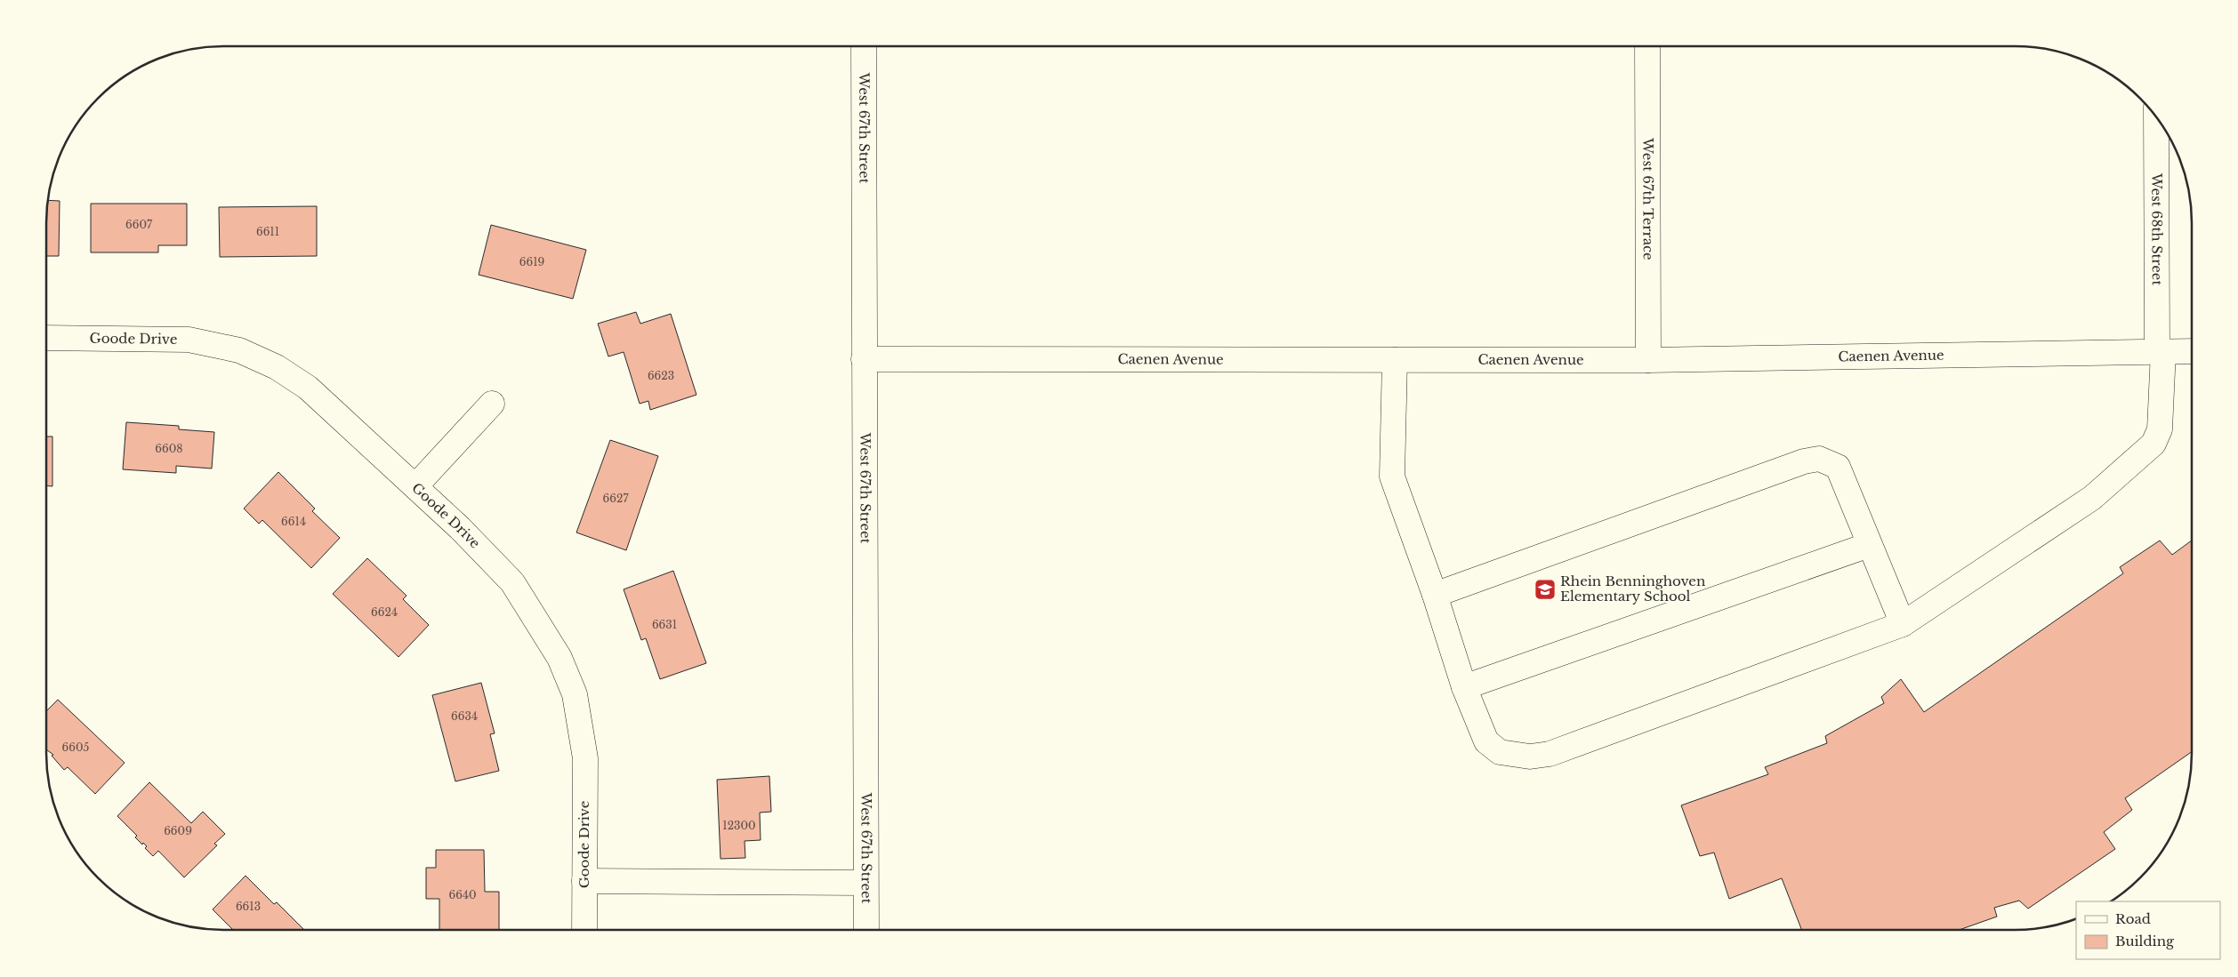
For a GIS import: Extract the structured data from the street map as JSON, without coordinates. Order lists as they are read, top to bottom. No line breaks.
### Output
{"streets":{"street":["West 67th Street","West 67th Terrace","West 68th Street","Goode Drive","Caenen Avenue"]},"crossings":[["West 67th Street","Caenen Avenue"],["West 67th Terrace","Caenen Avenue"],["West 68th Street","Caenen Avenue"]],"places":{"school or university":["Rhein Benninghoven Elementary School"]},"house_numbers":["6607","6611","6619","6623","6608","6627","6614","6624","6631","6634","6605","12300","6609","6640","6613"],"legend":["Road","Building"]}
